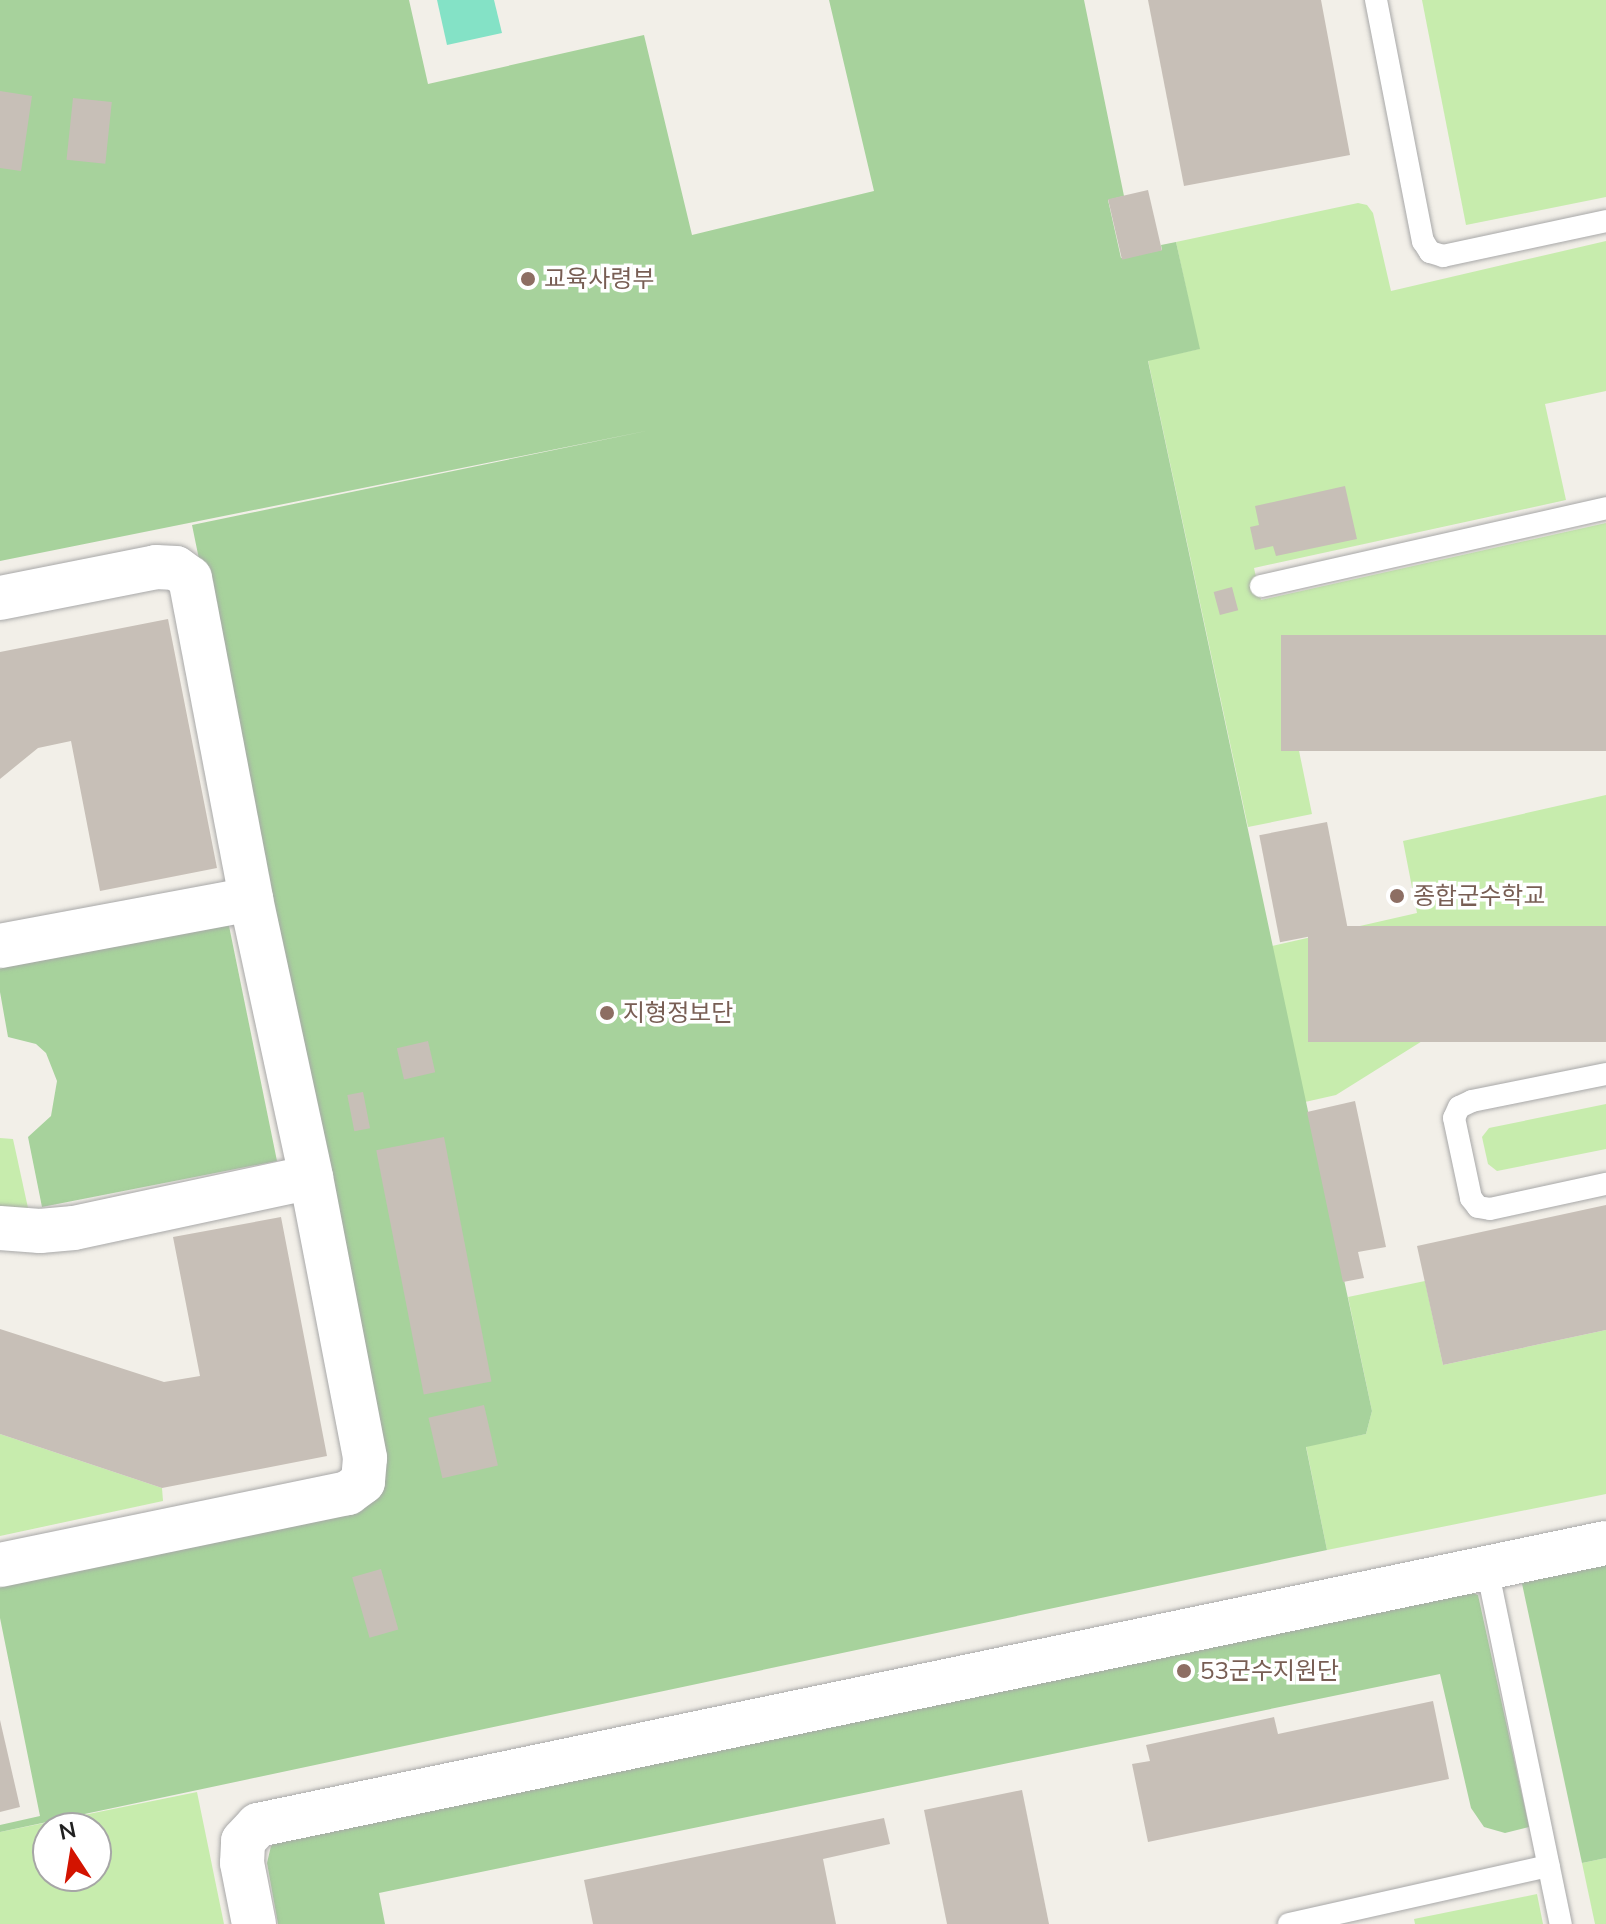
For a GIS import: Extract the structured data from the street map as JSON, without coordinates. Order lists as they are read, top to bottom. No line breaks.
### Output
{"places":["교육사령부","종합군수학교","지형정보단","53군수지원단"],"north":"top"}
